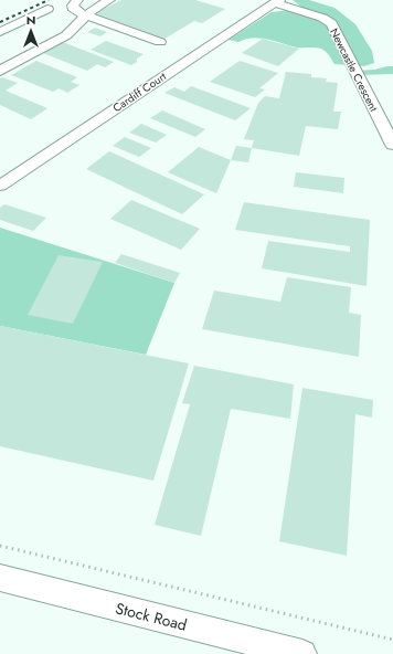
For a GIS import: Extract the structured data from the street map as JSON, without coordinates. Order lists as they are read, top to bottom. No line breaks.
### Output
{"streets":{"street":["Newcastle Crescent","Cardiff Court","Stock Road"]},"crossings":[["Newcastle Crescent","Cardiff Court"]],"north":"top"}
